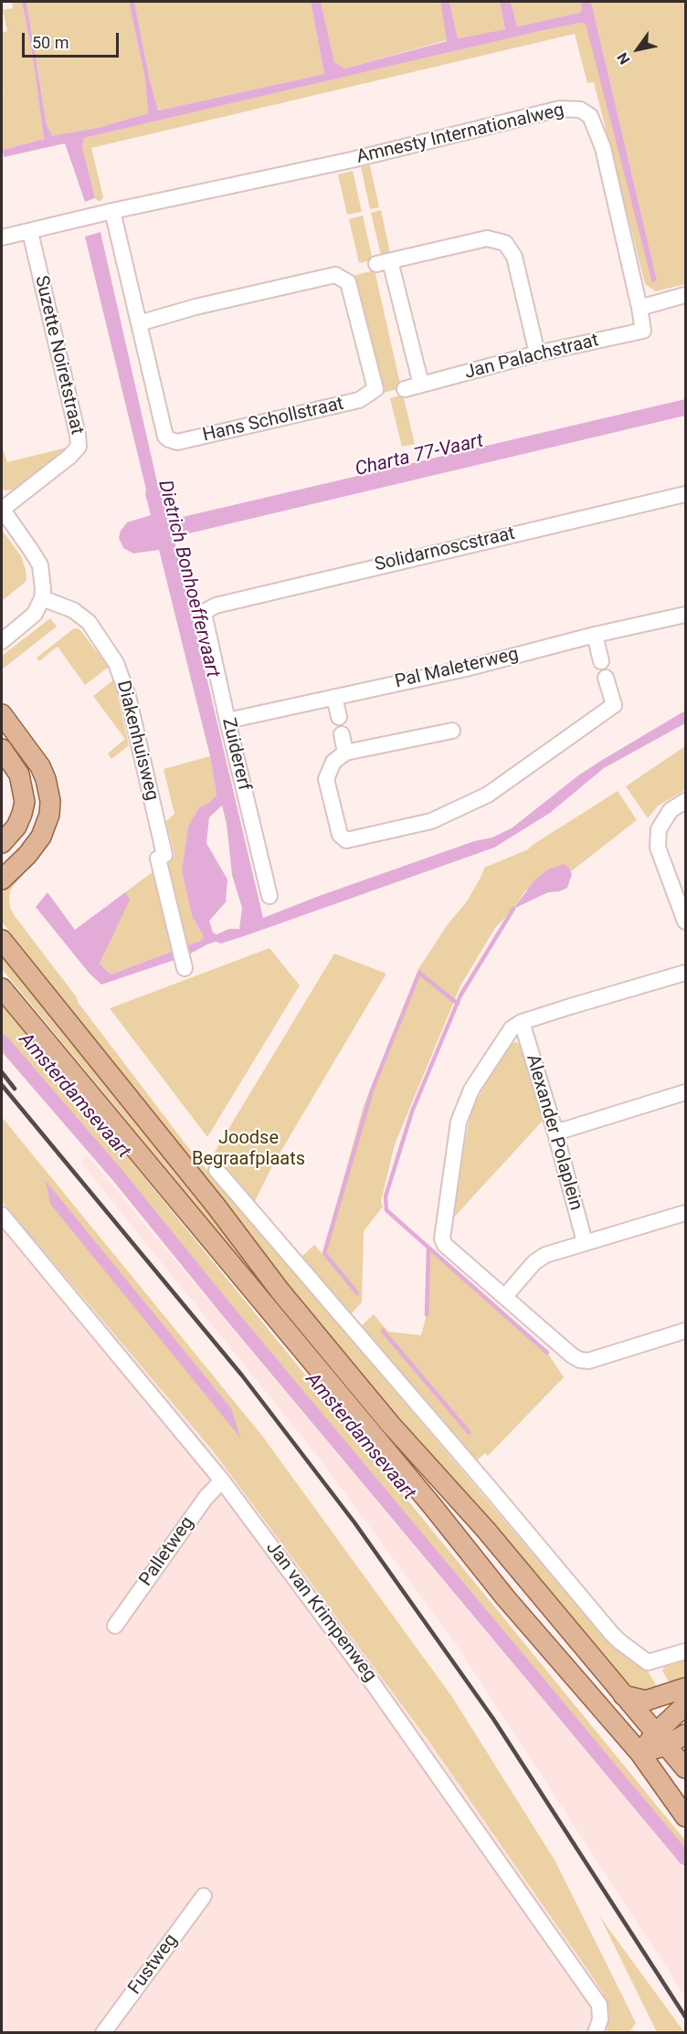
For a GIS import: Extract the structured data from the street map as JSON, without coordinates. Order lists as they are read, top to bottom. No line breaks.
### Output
{"streets":{"street":["Amnesty Internationalweg","Suzette Noiretstraat","Jan Palachstraat","Hans Schollstraat","Solidarnoscstraat","Pal Maleterweg","Diakenhuisweg","Zuidererf","Alexander Polaplein","Palletweg","Jan van Krimpenweg","Fustweg"]},"crossings":[["Amnesty Internationalweg","Jan Palachstraat"],["Solidarnoscstraat","Zuidererf"],["Pal Maleterweg","Zuidererf"],["Palletweg","Jan van Krimpenweg"]],"water":["Charta 77-Vaart","Dietrich Bonhoeffervaart","Amsterdamsevaart"],"parks":["Joodse Begraafplaats"],"scale_bar":"50 m","north":"bottom left"}
